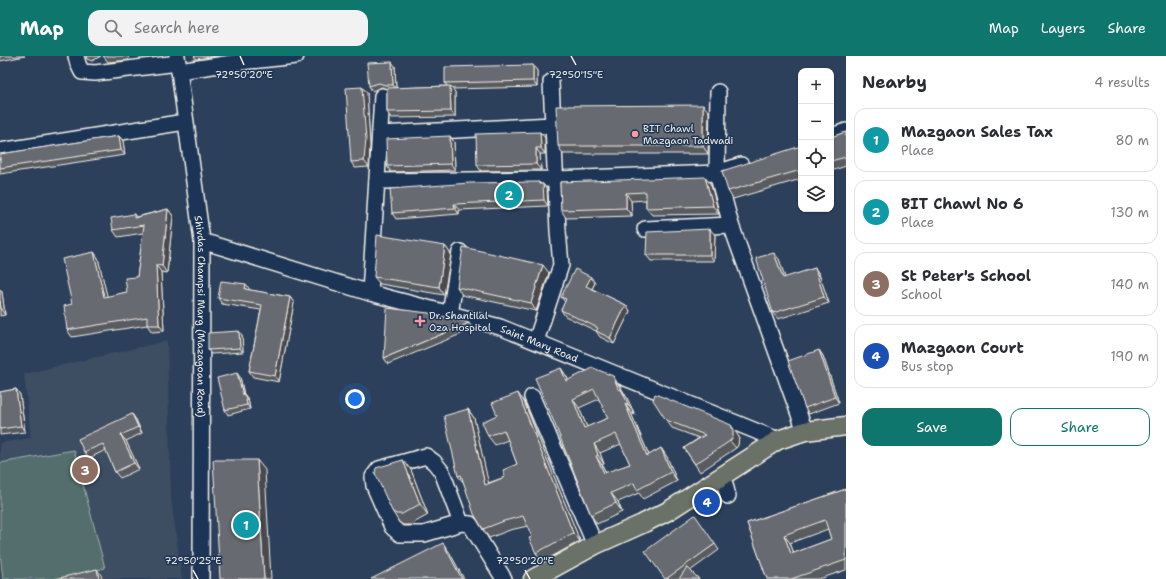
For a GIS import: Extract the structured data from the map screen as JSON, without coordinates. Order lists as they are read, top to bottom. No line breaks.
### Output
{"streets":{"street":["Shivdas Champsi Marg (Mazagoan Road)","Saint Mary Road"]},"crossings":[["Shivdas Champsi Marg (Mazagoan Road)","Saint Mary Road"]],"places":{"other":["BIT Chawl Mazgaon Tadwadi"],"health":["Dr. Shantilal Oza Hospital"]},"page":{"header":"Map","search":"Search here","nav":["Map","Layers","Share"],"heading":["Nearby","4 results"],"map_buttons":["+","−"],"list":[{"mark":"1","name":"Mazgaon Sales Tax","note":"Place","value":"80 m"},{"mark":"2","name":"BIT Chawl No 6","note":"Place","value":"130 m"},{"mark":"3","name":"St Peter's School","note":"School","value":"140 m"},{"mark":"4","name":"Mazgaon Court","note":"Bus stop","value":"190 m"}],"pins":["2","3","4","1"],"buttons":["Save","Share"]},"coordinates":["72°50'20\"E","72°50'15\"E","72°50'25\"E"]}
